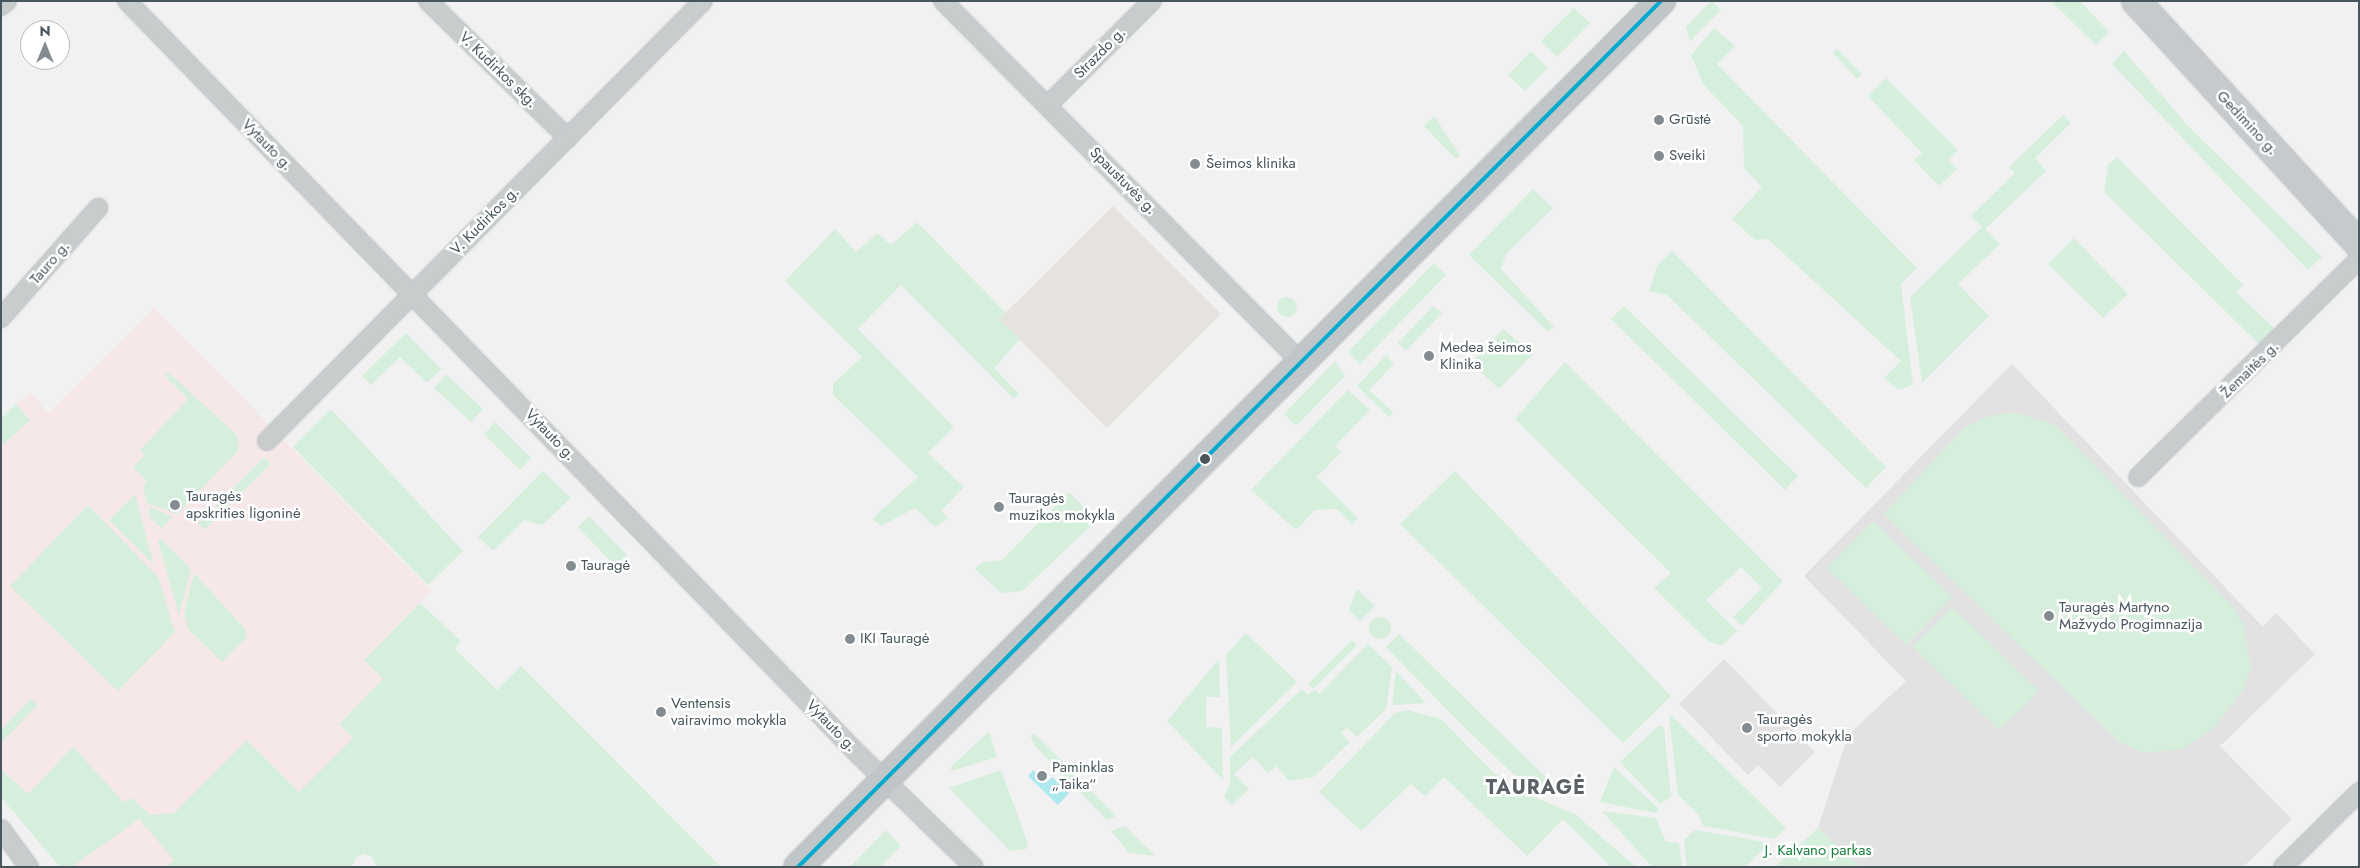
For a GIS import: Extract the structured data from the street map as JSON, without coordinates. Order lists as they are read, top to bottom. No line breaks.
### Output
{"streets":{"main road":["Gedimino g."],"street":["Strazdo g.","V. Kudirkos skg.","Vytauto g.","Spaustuvės g.","V. Kudirkos g.","Tauro g.","Žemaitės g."]},"crossings":[["Strazdo g.","Spaustuvės g."],["V. Kudirkos skg.","V. Kudirkos g."],["Vytauto g.","V. Kudirkos g."]],"districts":["TAURAGĖ"],"parks":["J. Kalvano parkas"],"places":["Grūstė","Sveiki","Šeimos klinika","Medea šeimos Klinika","Tauragės apskrities ligoninė","Tauragės muzikos mokykla","Tauragė","Tauragės Martyno Mažvydo Progimnazija","IKI Tauragė","Ventensis vairavimo mokykla","Tauragės sporto mokykla","Paminklas „Taika“"],"north":"top"}
